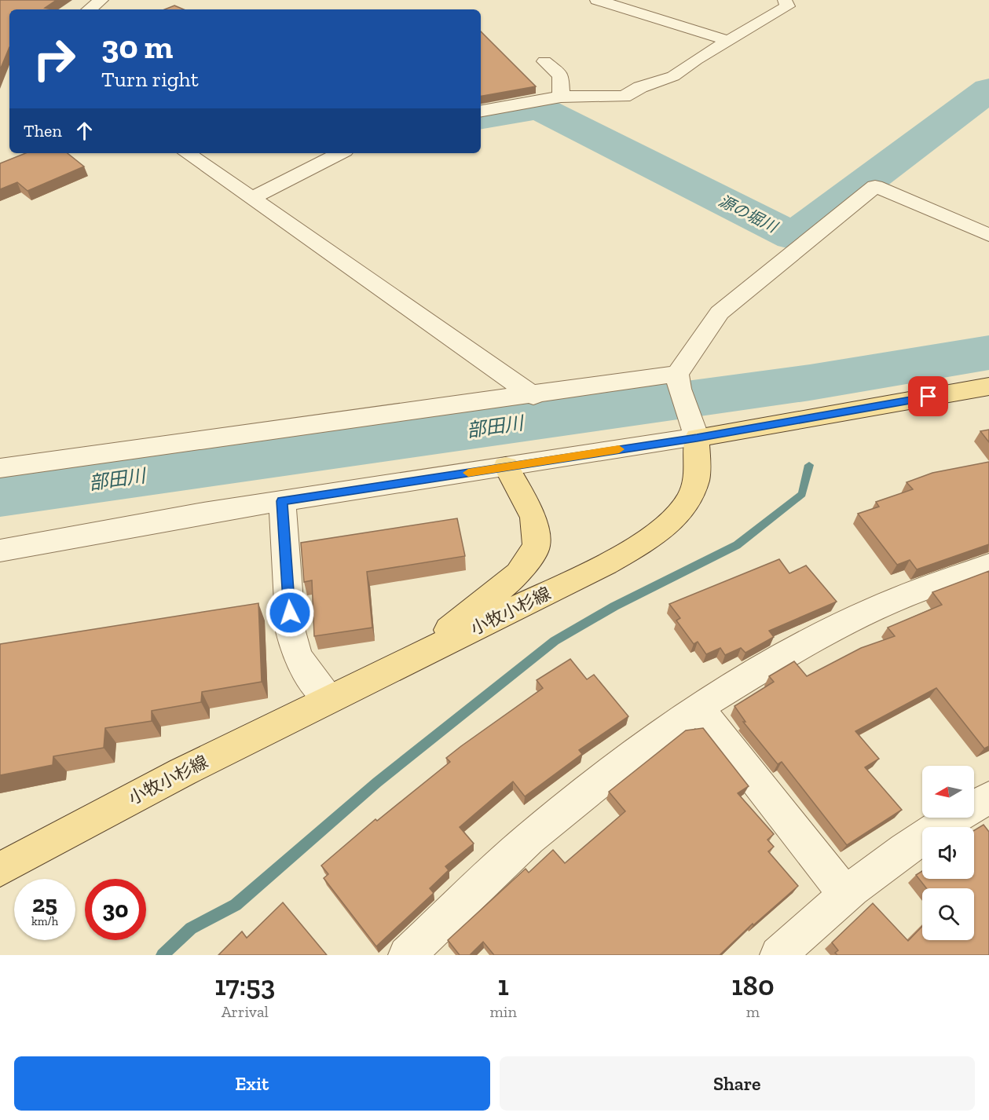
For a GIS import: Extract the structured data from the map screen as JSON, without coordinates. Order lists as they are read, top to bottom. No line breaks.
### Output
{"streets":{"main road":["小牧小杉線"]},"water":["源の堀川","部田川"],"north":"left","page":{"turn":["30 m","Turn right"],"then":"Then","speed":"25 km/h","limit":"30","eta":["17:53","Arrival","1","min","180","m"],"buttons":["Exit","Share"]}}
